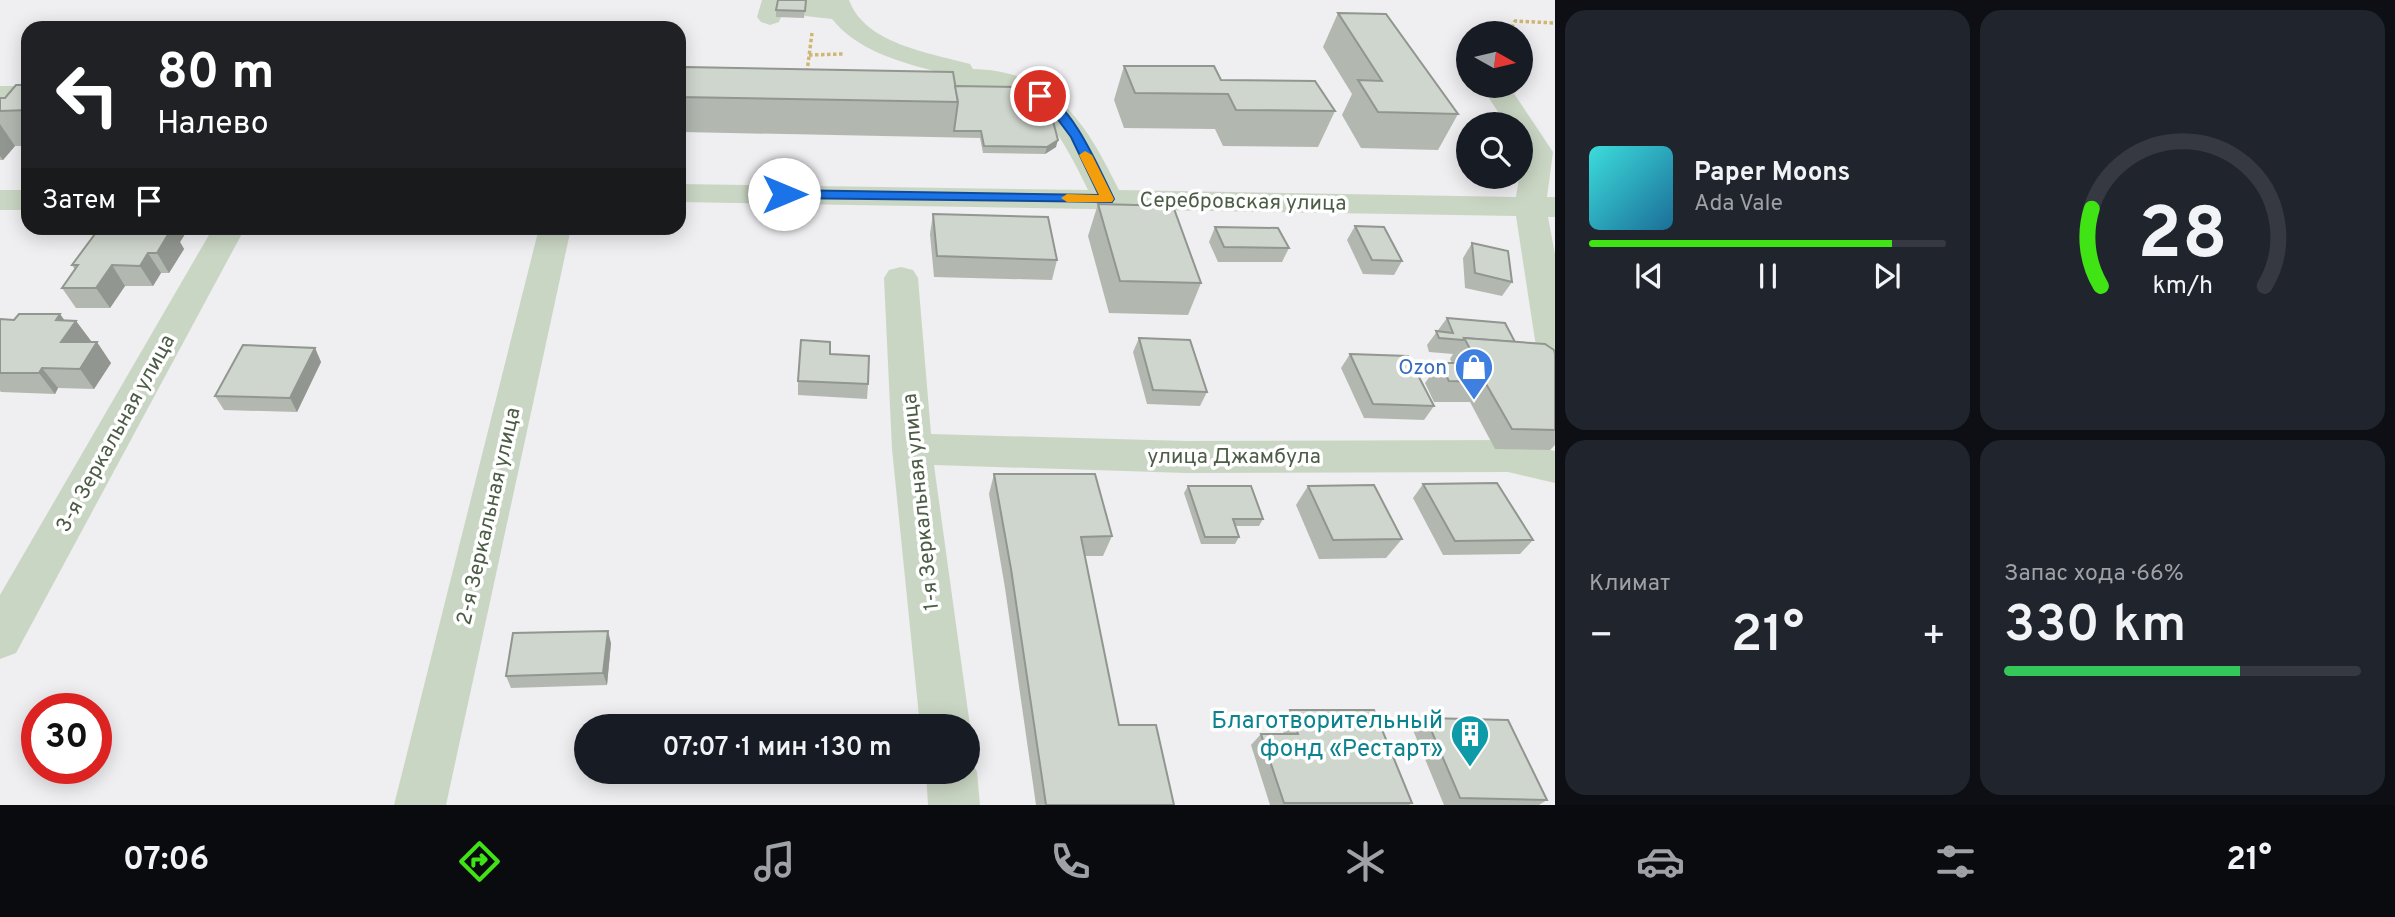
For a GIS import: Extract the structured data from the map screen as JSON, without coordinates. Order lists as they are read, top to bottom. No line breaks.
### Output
{"streets":{"street":["Серебровская улица","3-я Зеркальная улица","улица Джамбула","1-я Зеркальная улица","2-я Зеркальная улица"]},"crossings":[["улица Джамбула","1-я Зеркальная улица"]],"places":{"shop":["Ozon"],"building":["Благотворительный фонд «Рестарт»"]},"north":"right","page":{"turn":["80 m","Налево"],"song":["Paper Moons","Ada Vale"],"then":"Затем","tile":["Климат",["Запас хода · 66%","330 km"]],"heat":["−","21°","+"],"limit":"30","trip":"07:07 · 1 мин · 130 m","tabs":["07:06","21°"],"gauge":["28","km/h"]}}
